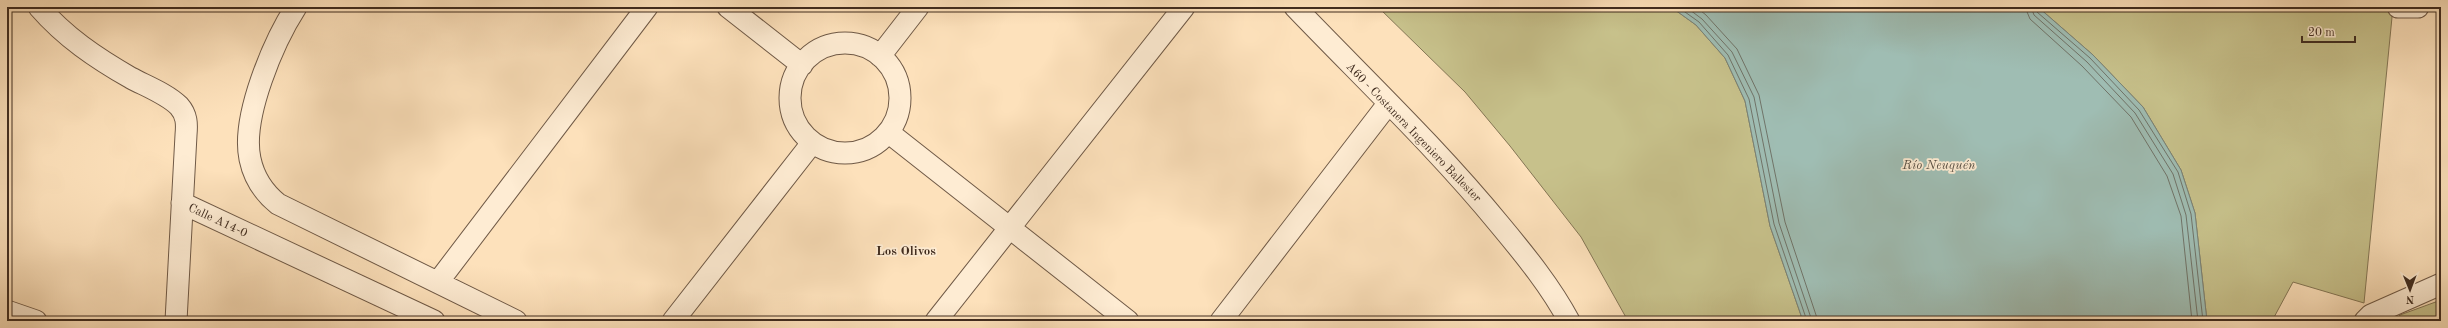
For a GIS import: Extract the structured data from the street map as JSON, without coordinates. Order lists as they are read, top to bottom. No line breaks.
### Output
{"streets":{"street":["A60 - Costanera Ingeniero Ballester","Calle A14-0"]},"districts":["Los Olivos"],"water":["Río Neuquén"],"scale_bar":"20 m","north":"bottom"}
